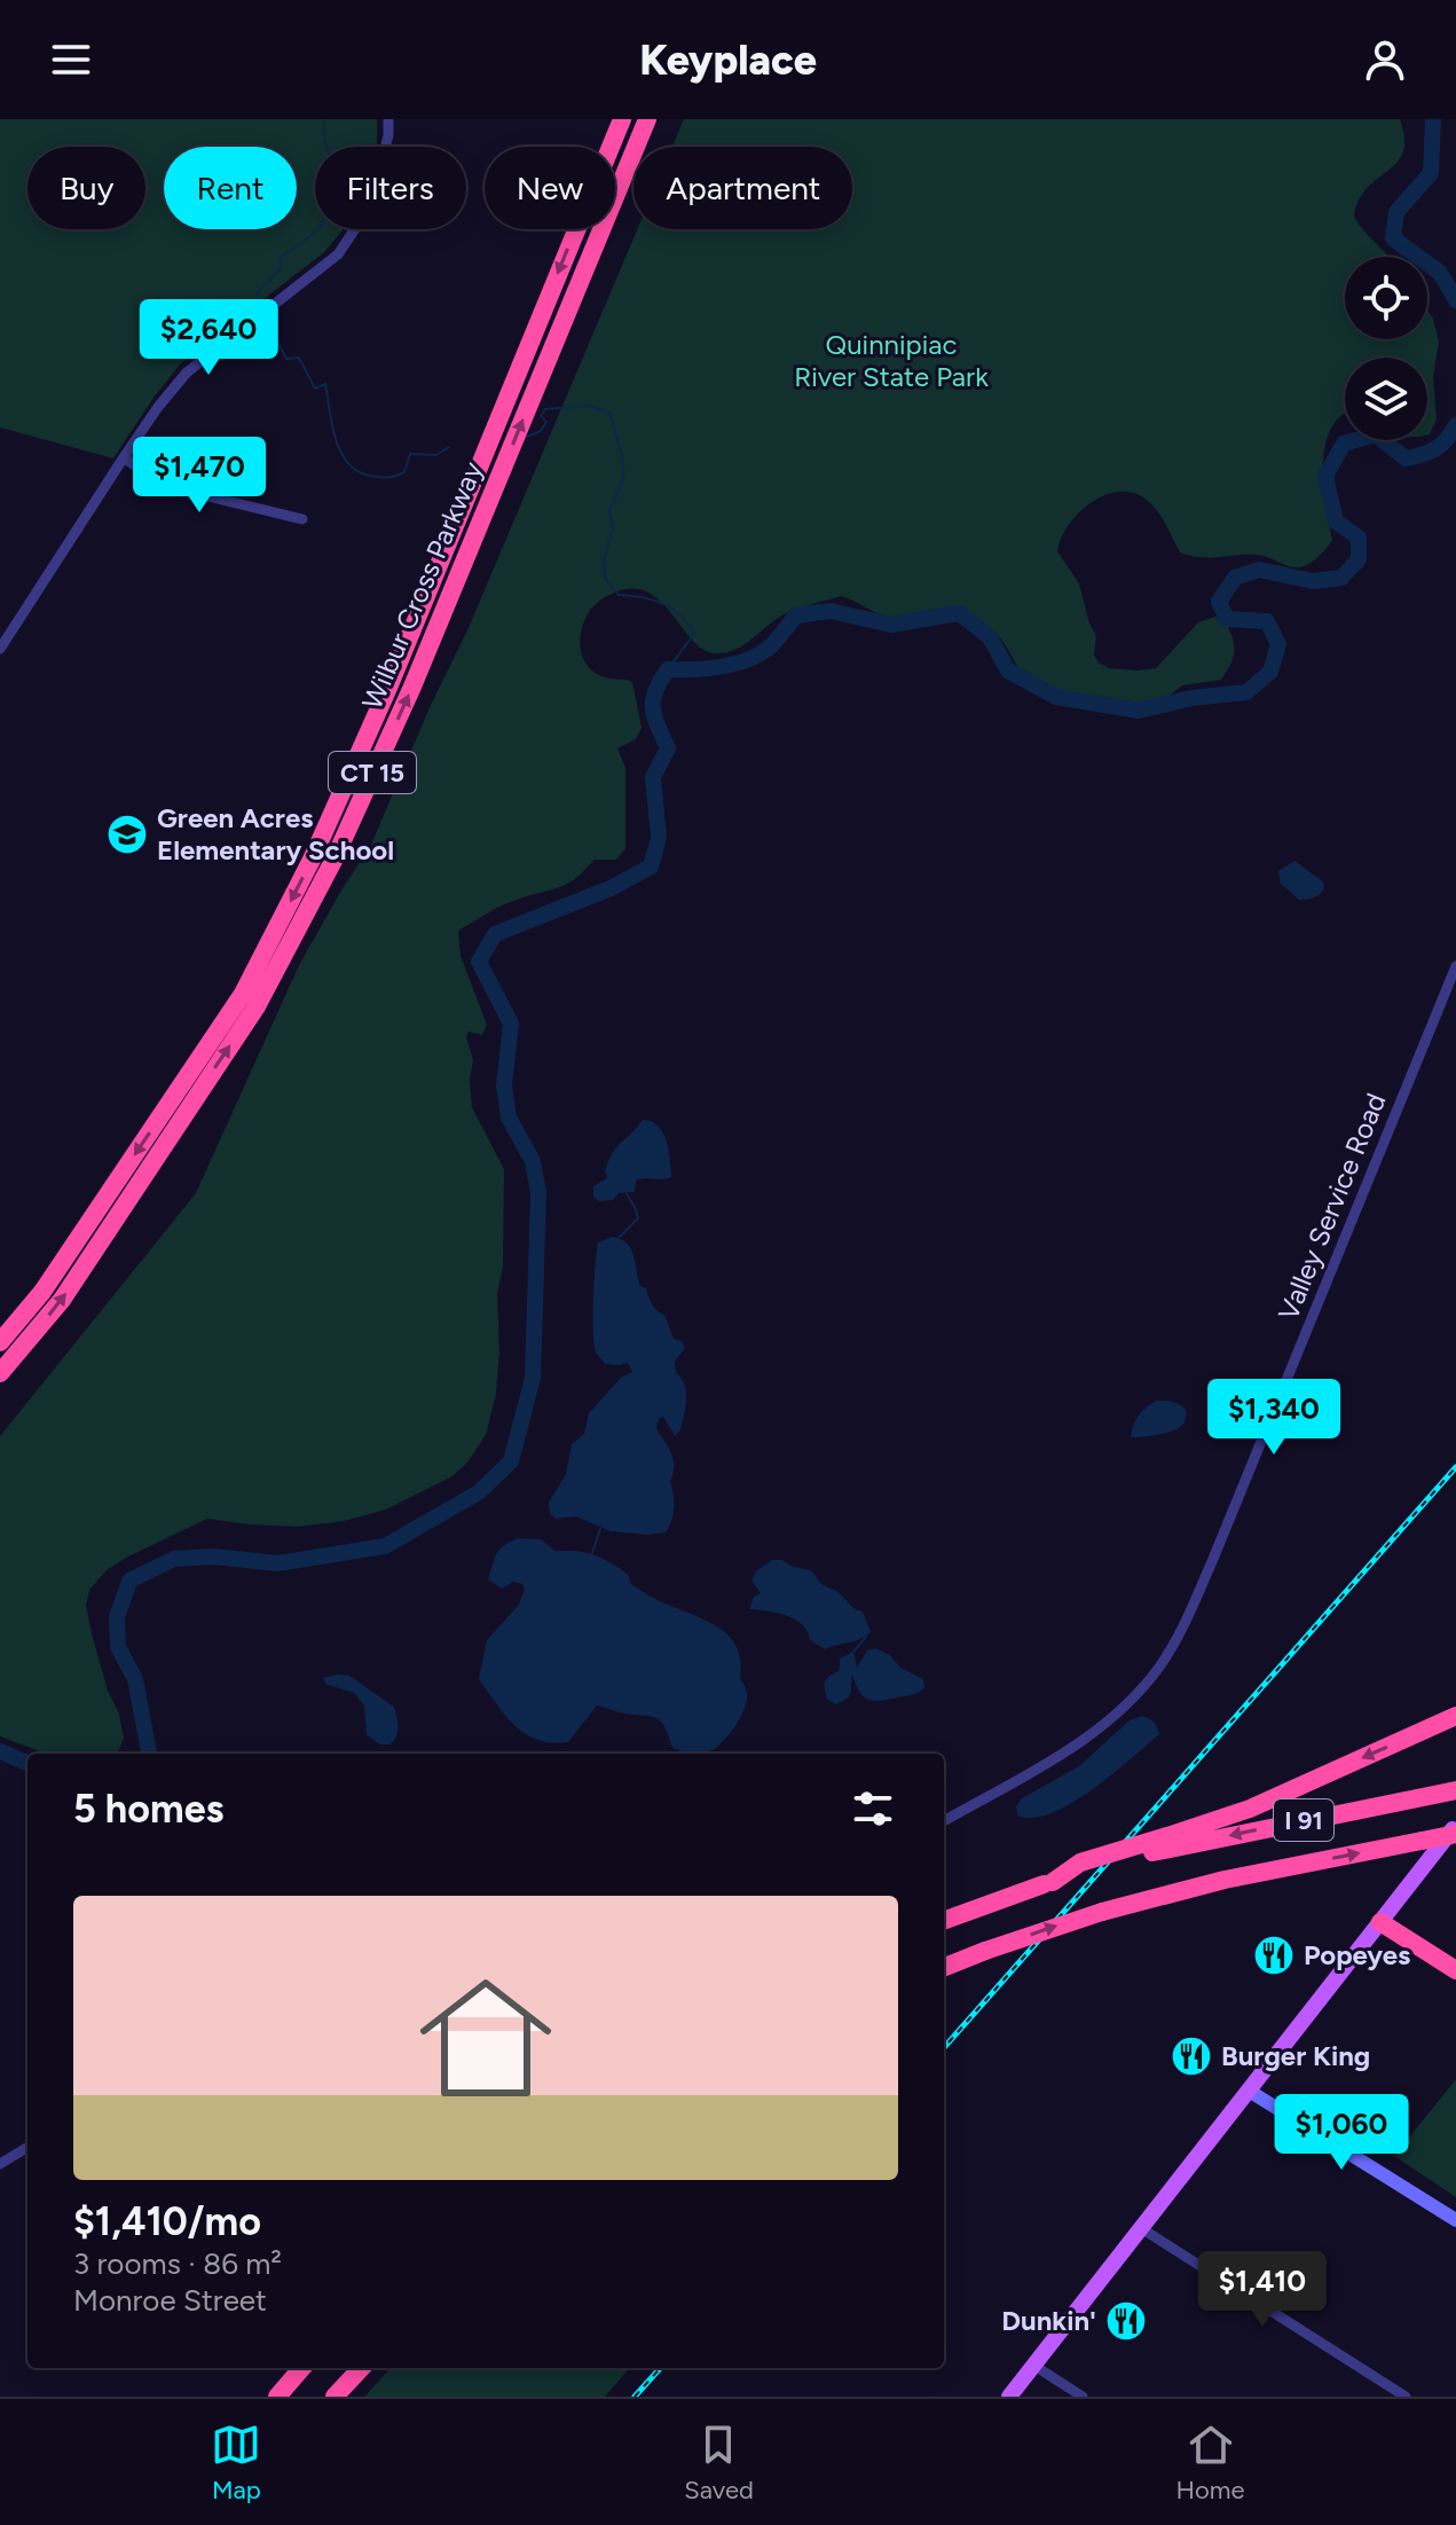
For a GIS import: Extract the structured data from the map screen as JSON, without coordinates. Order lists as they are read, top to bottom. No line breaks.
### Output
{"streets":{"highway":["Wilbur Cross Parkway","CT 15","I 91"],"street":["Valley Service Road"]},"parks":["Quinnipiac River State Park"],"places":{"school or university":["Green Acres Elementary School"],"restaurant":["Popeyes","Burger King","Dunkin'"]},"page":{"header":"Keyplace","chip":["Buy","Rent","Filters","New","Apartment"],"price":["$2,640","$1,470","$1,340","$1,060","$1,410"],"heading":"5 homes","list":[{"name":"$1,410/mo","note":"3 rooms · 86 m² · Monroe Street"}],"tabs":["Map","Saved","Home"]}}
